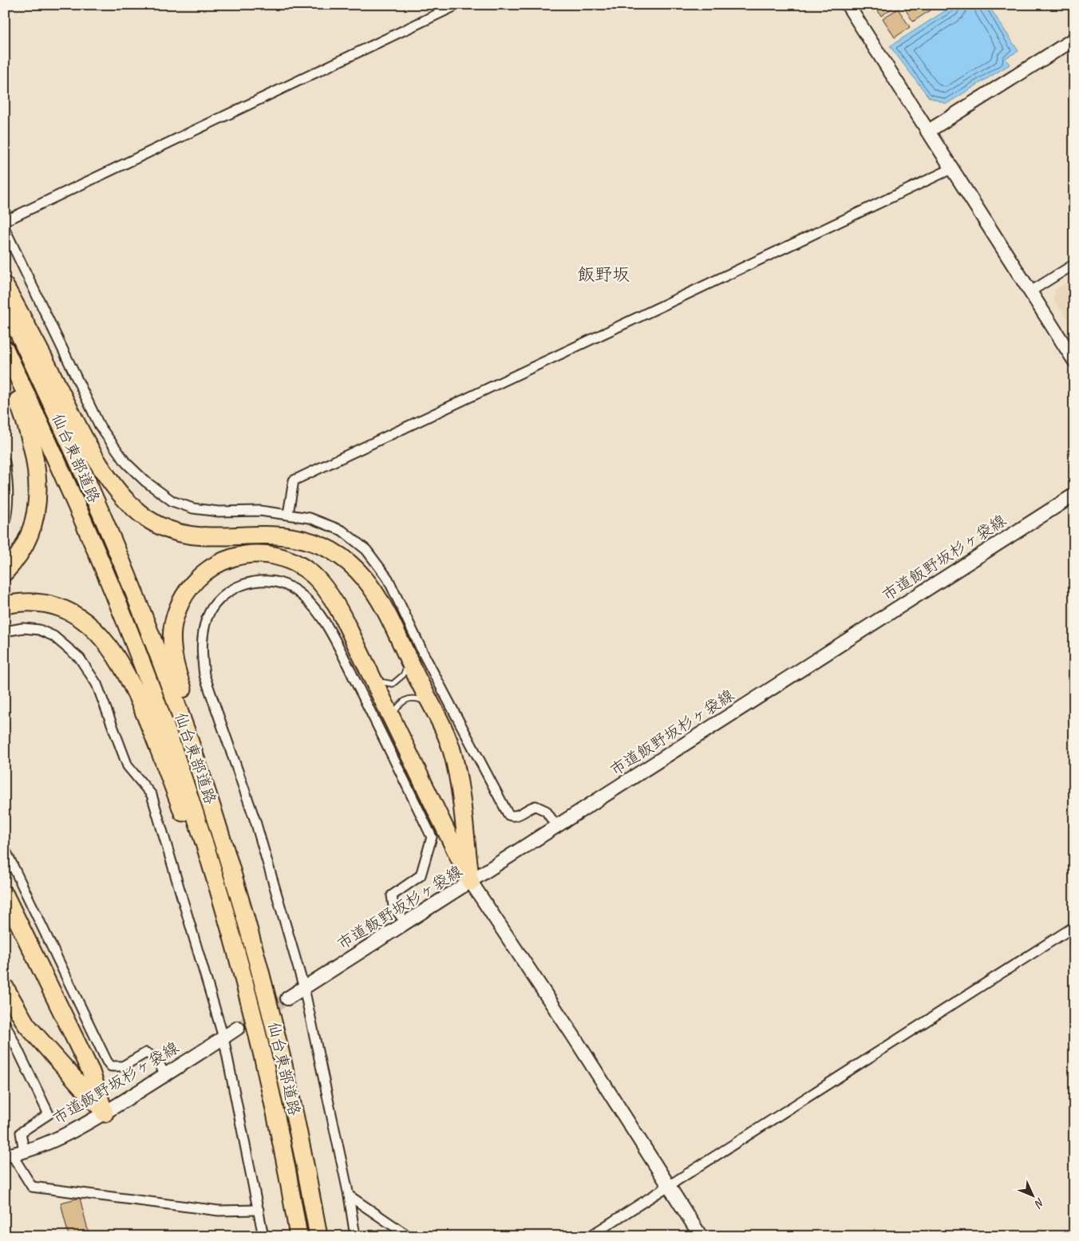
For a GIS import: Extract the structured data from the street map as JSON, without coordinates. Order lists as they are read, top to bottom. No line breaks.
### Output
{"streets":{"highway":["仙台東部道路"],"street":["市道飯野坂杉ヶ袋線"]},"districts":["飯野坂"],"north":"bottom right"}
